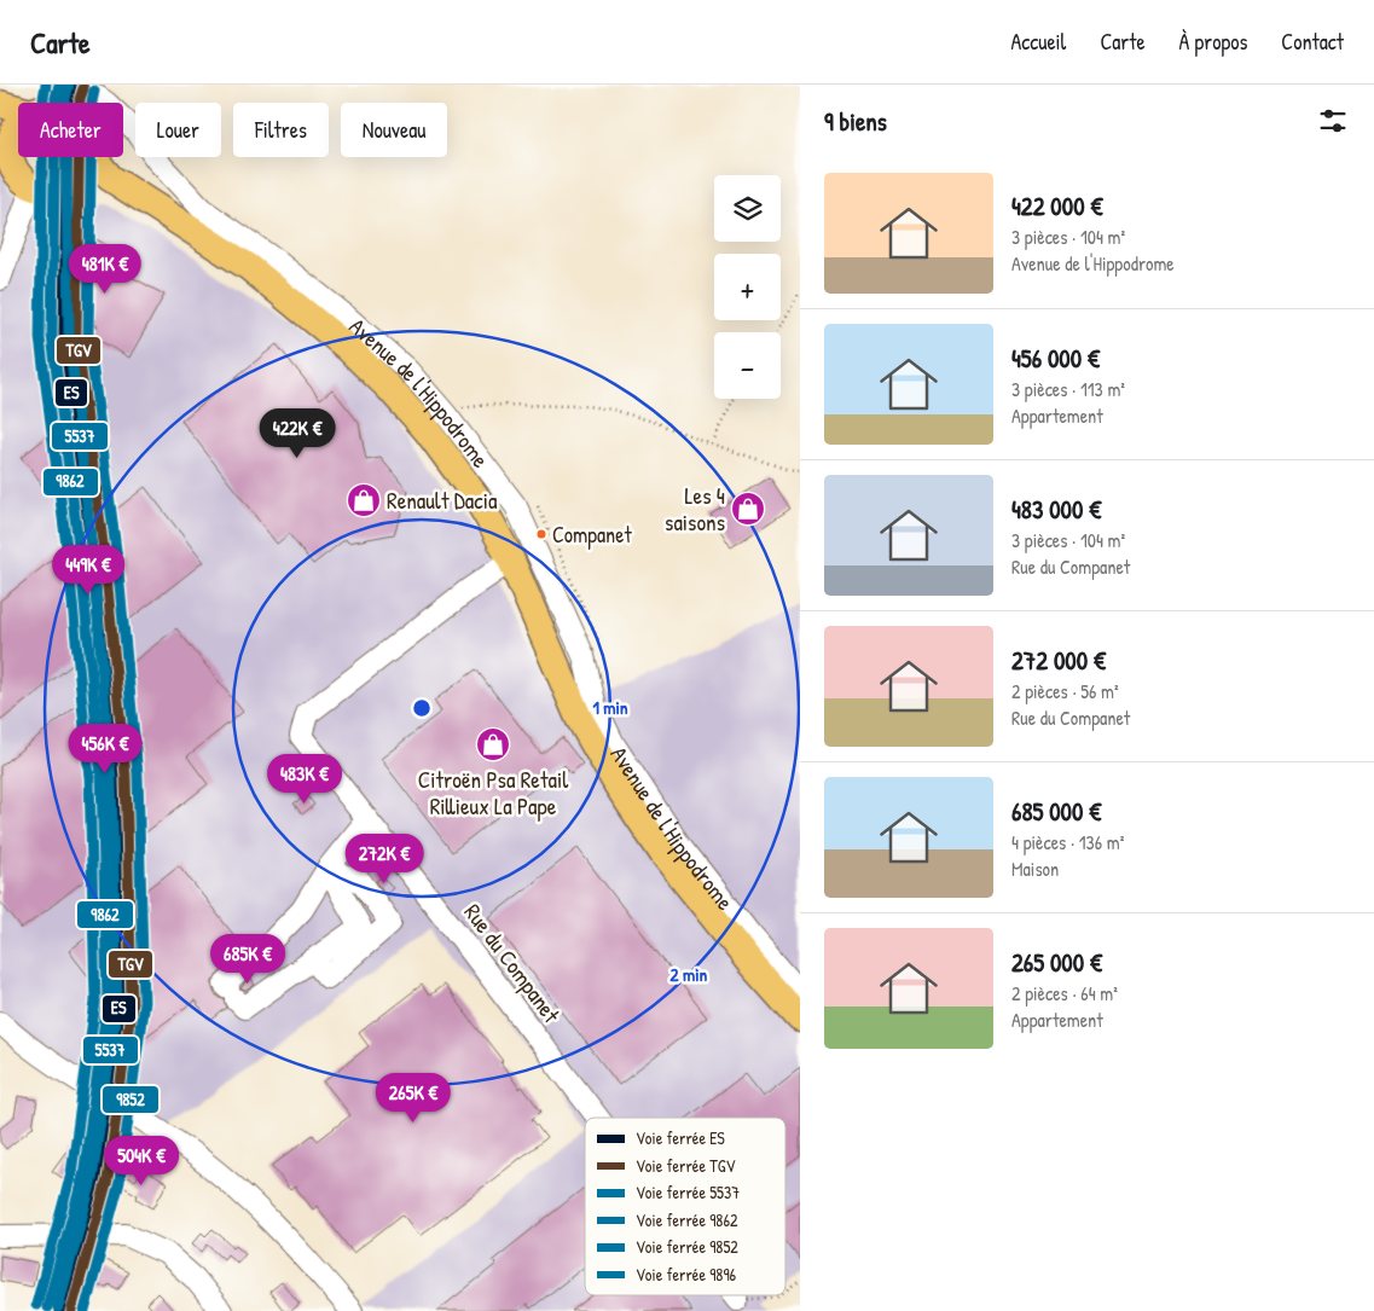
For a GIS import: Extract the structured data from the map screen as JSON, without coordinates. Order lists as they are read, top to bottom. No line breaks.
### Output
{"streets":{"main road":["Avenue de l'Hippodrome"],"street":["Rue du Companet"]},"crossings":[["Avenue de l'Hippodrome","Rue du Companet"]],"places":{"shop":["Renault Dacia","Les 4 saisons","Citroën Psa Retail Rillieux La Pape"],"other":["Companet"]},"lines":["rail line ES","rail line 5537","rail line 9862","rail line 9896","rail line TGV","rail line 9852"],"legend":["Voie ferrée ES","Voie ferrée TGV","Voie ferrée 5537","Voie ferrée 9862","Voie ferrée 9852","Voie ferrée 9896"],"page":{"header":"Carte","nav":["Accueil","Carte","À propos","Contact"],"heading":"9 biens","chip":["Acheter","Louer","Filtres","Nouveau"],"list":[{"name":"422 000 €","note":"3 pièces · 104 m² · Avenue de l'Hippodrome"},{"name":"456 000 €","note":"3 pièces · 113 m² · Appartement"},{"name":"483 000 €","note":"3 pièces · 104 m² · Rue du Companet"},{"name":"272 000 €","note":"2 pièces · 56 m² · Rue du Companet"},{"name":"685 000 €","note":"4 pièces · 136 m² · Maison"},{"name":"265 000 €","note":"2 pièces · 64 m² · Appartement"}],"map_buttons":["+","−"],"price":["481K €","422K €","449K €","456K €","483K €","272K €","685K €","265K €","504K €"]},"rings":["1 min","2 min"]}
